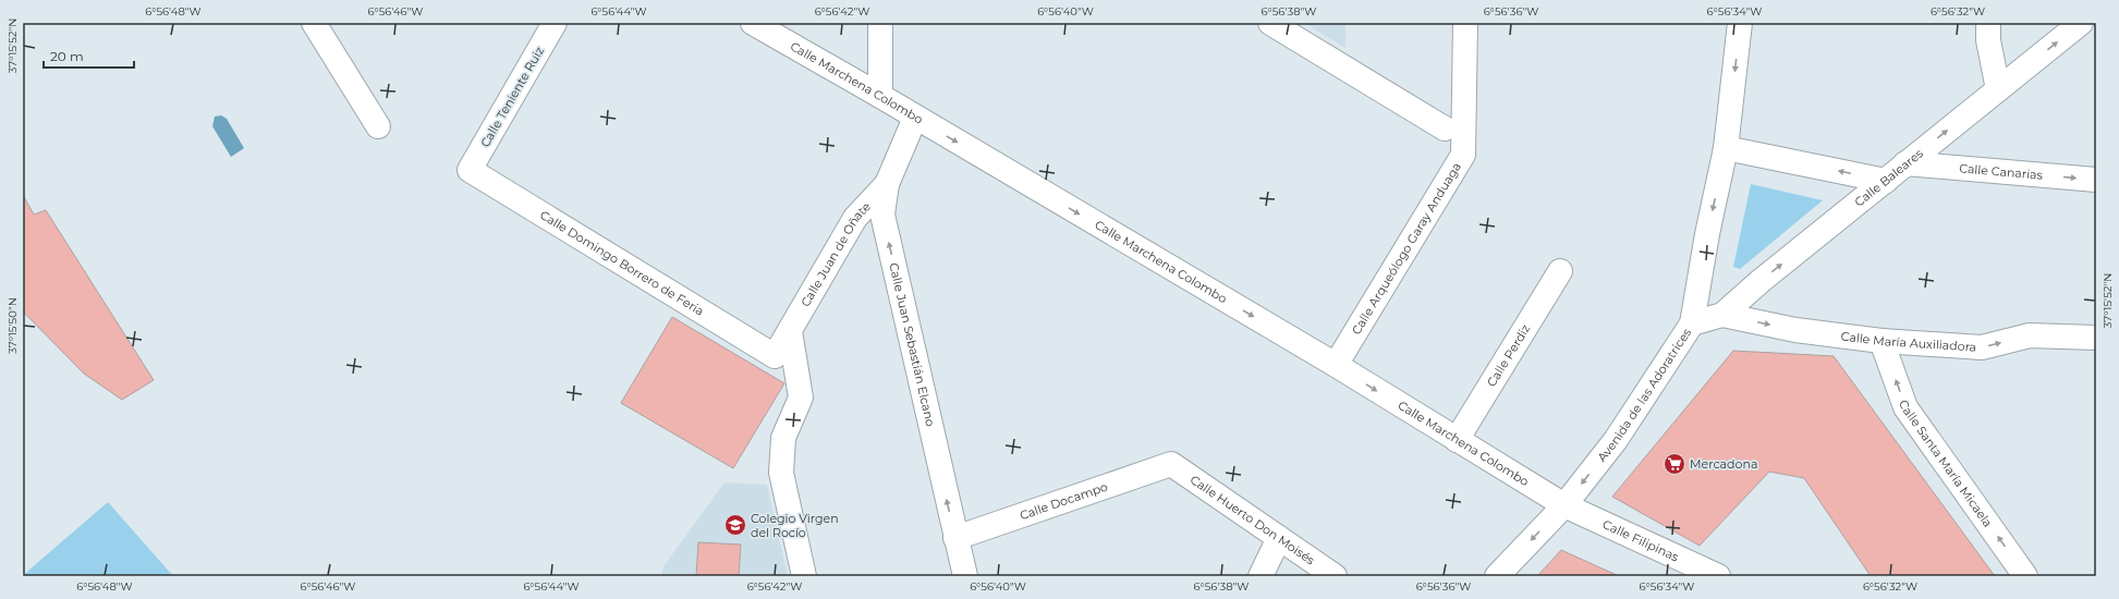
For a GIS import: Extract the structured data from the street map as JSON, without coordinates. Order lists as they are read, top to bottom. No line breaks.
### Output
{"streets":{"street":["Calle Marchena Colombo","Calle Teniente Ruiz","Calle Canarias","Calle Baleares","Calle Arqueólogo Garay Anduaga","Calle Juan de Oñate","Calle Domingo Borrero de Feria","Calle María Auxiliadora","Calle Juan Sebastián Elcano","Calle Perdiz","Avenida de las Adoratrices","Calle Santa María Micaela","Calle Docampo","Calle Huerto Don Moisés","Calle Filipinas"]},"crossings":[["Calle Marchena Colombo","Calle Arqueólogo Garay Anduaga"],["Calle Marchena Colombo","Calle Juan Sebastián Elcano"],["Calle Marchena Colombo","Calle Perdiz"],["Calle Marchena Colombo","Avenida de las Adoratrices"],["Calle Marchena Colombo","Calle Filipinas"],["Calle Teniente Ruiz","Calle Domingo Borrero de Feria"],["Calle Canarias","Calle Baleares"],["Calle Baleares","Calle María Auxiliadora"],["Calle Baleares","Avenida de las Adoratrices"],["Calle Juan de Oñate","Calle Domingo Borrero de Feria"],["Calle Juan de Oñate","Calle Juan Sebastián Elcano"],["Calle María Auxiliadora","Calle Santa María Micaela"],["Calle Juan Sebastián Elcano","Calle Docampo"],["Avenida de las Adoratrices","Calle Filipinas"],["Calle Docampo","Calle Huerto Don Moisés"]],"one_way":["Calle Marchena Colombo","Calle Canarias","Calle Baleares","Avenida de las Adoratrices","Calle Santa María Micaela"],"places":{"supermarket":["Mercadona"],"school or university":["Colegio Virgen del Rocío"]},"scale_bar":"20 m","coordinates":["6°56'48\"W","6°56'46\"W","6°56'44\"W","6°56'42\"W","6°56'40\"W","6°56'38\"W","6°56'36\"W","6°56'34\"W","6°56'32\"W","37°15'52\"N","37°15'50\"N"]}
